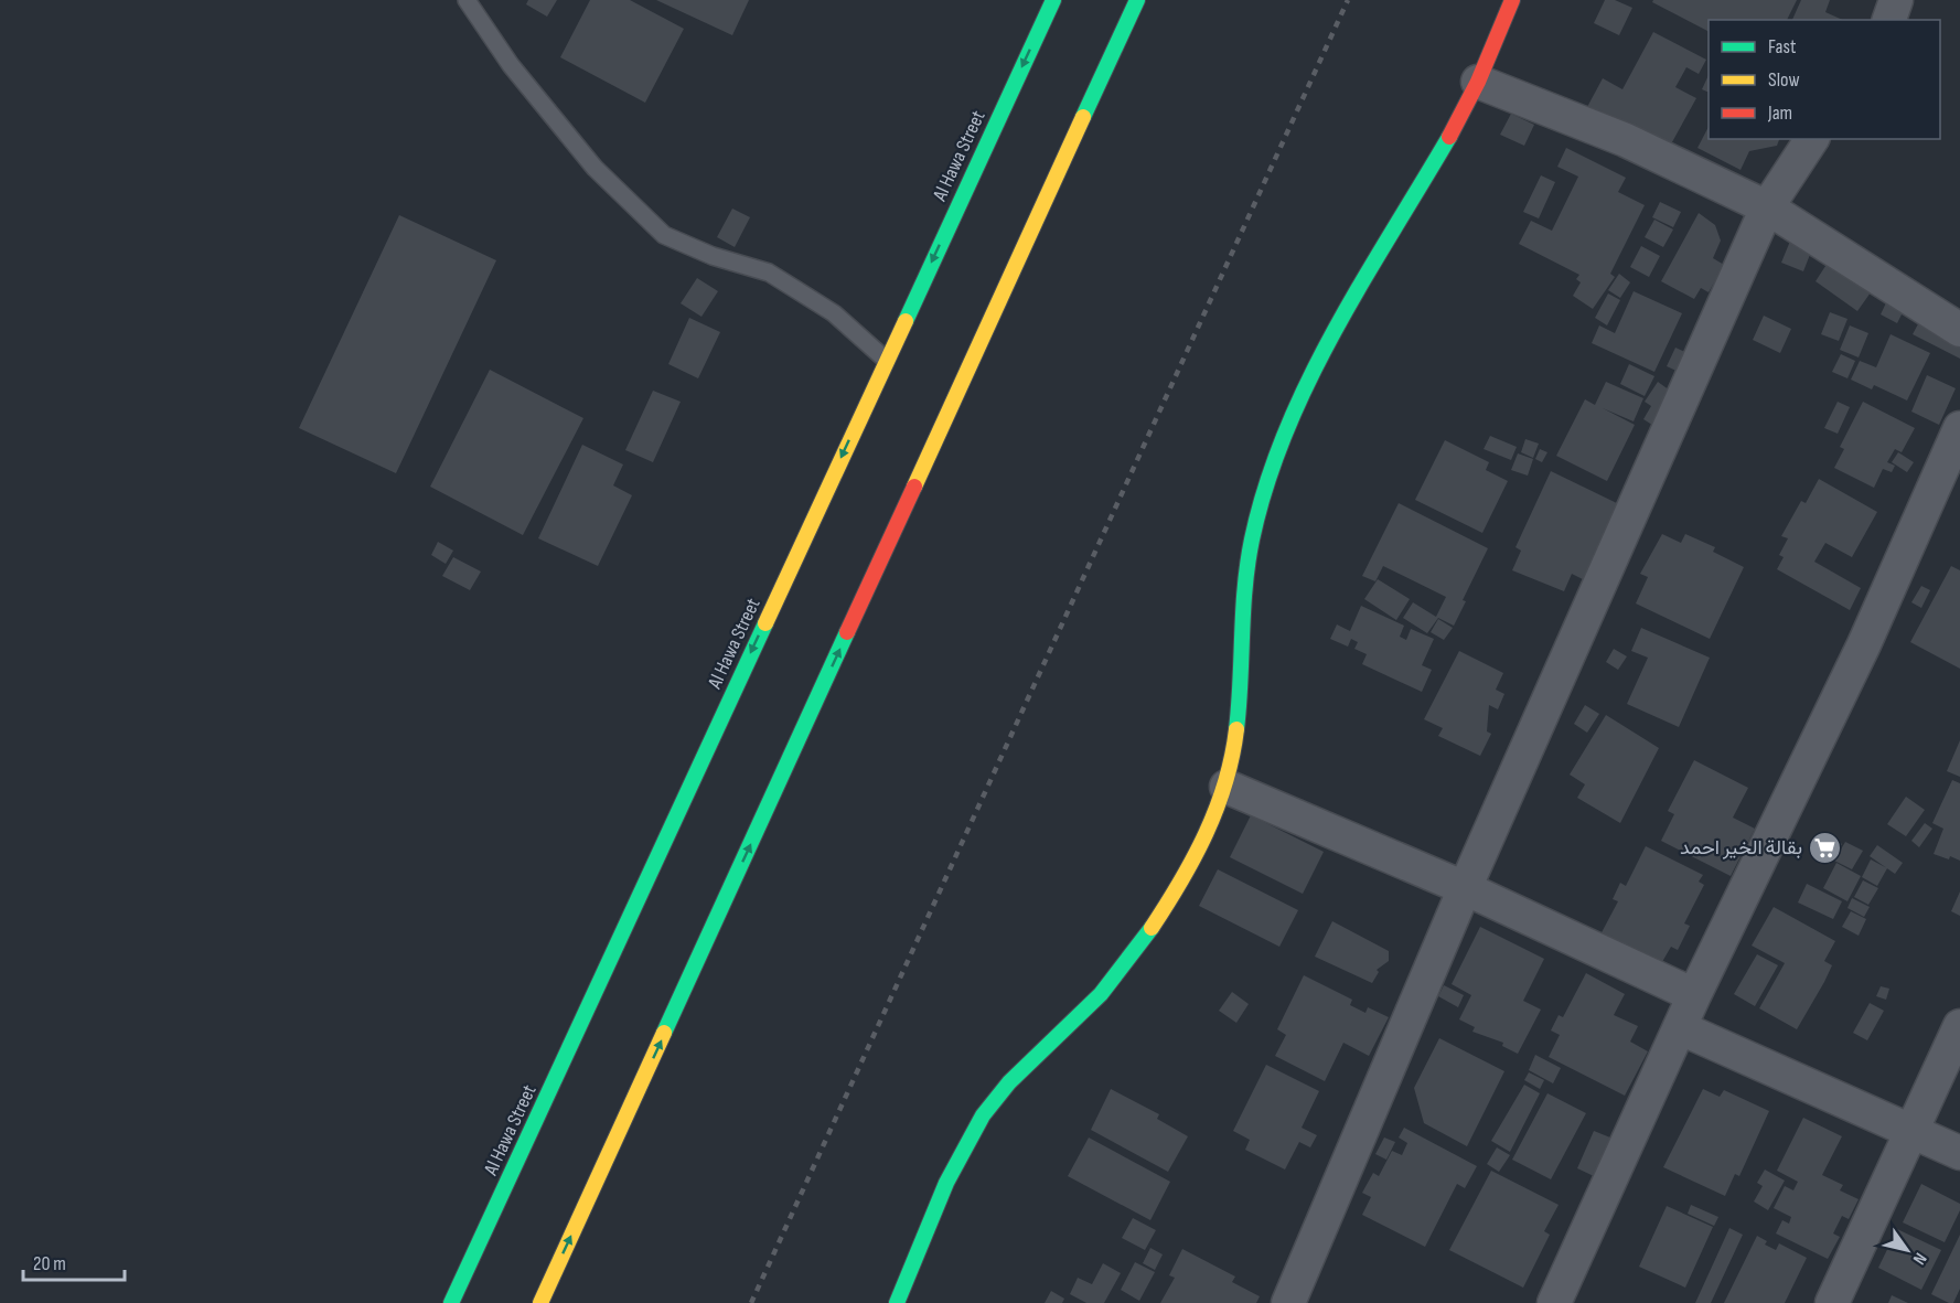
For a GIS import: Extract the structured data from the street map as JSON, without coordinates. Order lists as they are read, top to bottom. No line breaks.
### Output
{"streets":{"main road":["Al Hawa Street"]},"places":{"supermarket":["بقالة الخير احمد"]},"legend":["Fast","Slow","Jam"],"scale_bar":"20 m","north":"bottom right"}
